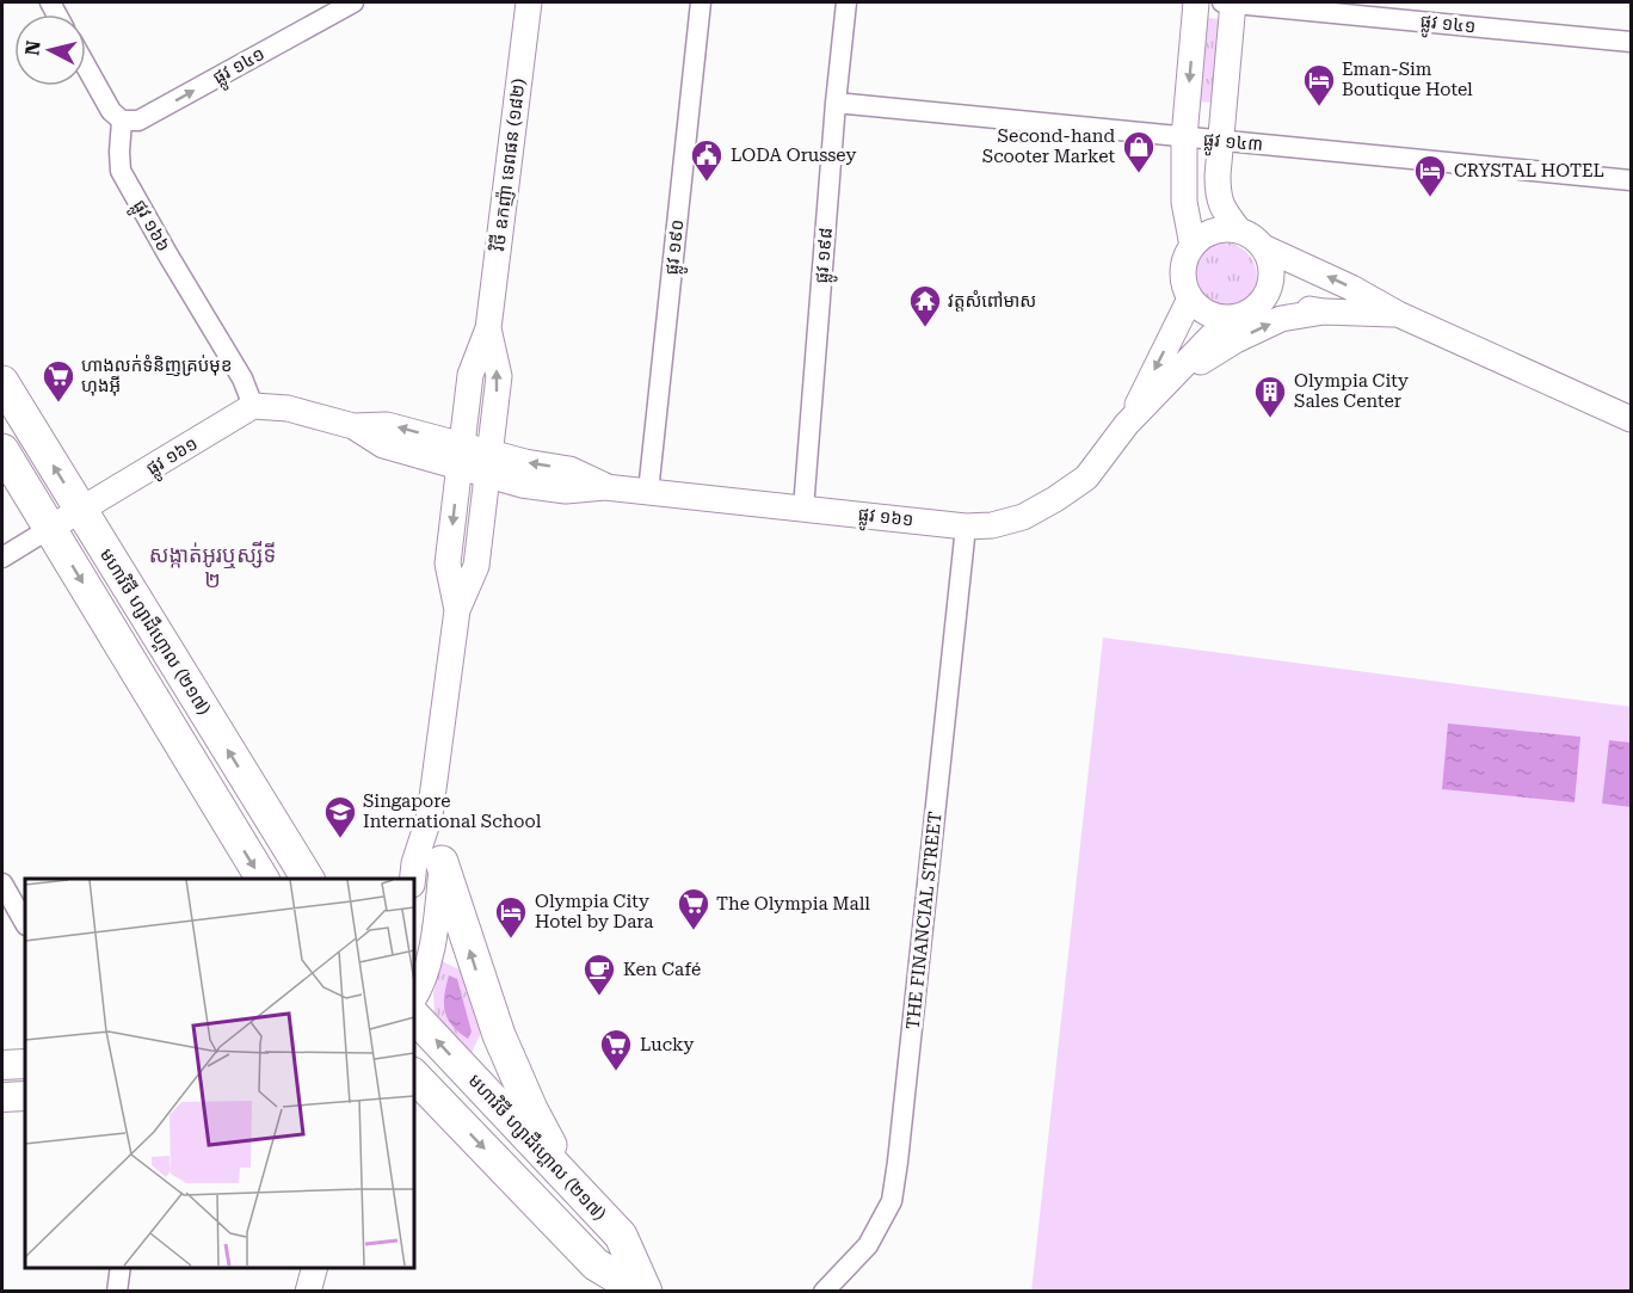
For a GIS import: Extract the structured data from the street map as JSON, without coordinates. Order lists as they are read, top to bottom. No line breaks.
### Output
{"streets":{"main road":["មហាវិថី ហ្សាដឹហ្គោល (២១៧)"],"street":["ផ្លូវ ១៤១","ផ្លូវ ១៤៣","វិថី ឧកញ៉ា ទេពផន (១៨២)","ផ្លូវ ១៦៦","ផ្លូវ ១៩០","ផ្លូវ ១៩៨","ផ្លូវ ១៦១","THE FINANCIAL STREET"]},"crossings":[["ផ្លូវ ១៤១","ផ្លូវ ១៦៦"],["ផ្លូវ ១៤៣","ផ្លូវ ១៩៨"],["វិថី ឧកញ៉ា ទេពផន (១៨២)","ផ្លូវ ១៦១"],["ផ្លូវ ១៦៦","ផ្លូវ ១៦១"],["ផ្លូវ ១៩០","ផ្លូវ ១៦១"],["ផ្លូវ ១៩៨","ផ្លូវ ១៦១"],["ផ្លូវ ១៦១","មហាវិថី ហ្សាដឹហ្គោល (២១៧)"],["ផ្លូវ ១៦១","THE FINANCIAL STREET"]],"one_way":["ផ្លូវ ១៤១"],"districts":["សង្កាត់អូរឬស្សីទី ២"],"places":{"hotel":["Eman-Sim Boutique Hotel","CRYSTAL HOTEL","Olympia City Hotel by Dara"],"shop":["Second-hand Scooter Market"],"public building":["LODA Orussey"],"temple":["វត្តសំពៅមាស"],"supermarket":["ហាងលក់ទំនិញគ្រប់មុខ ហុងអ៊ី","The Olympia Mall","Lucky"],"building":["Olympia City Sales Center"],"school or university":["Singapore International School"],"cafe":["Ken Café"]},"north":"left"}
